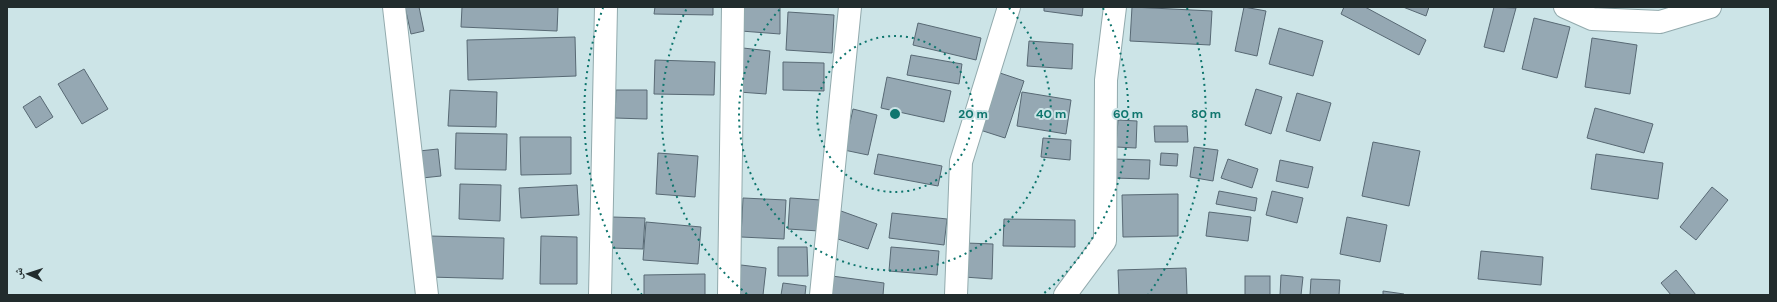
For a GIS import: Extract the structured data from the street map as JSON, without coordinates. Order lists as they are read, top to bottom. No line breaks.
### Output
{"north":"left","rings":["20 m","40 m","60 m","80 m"]}
